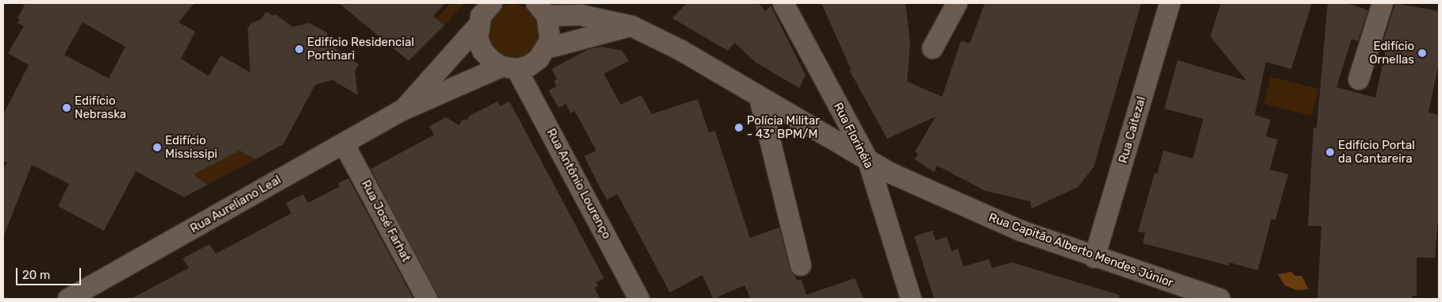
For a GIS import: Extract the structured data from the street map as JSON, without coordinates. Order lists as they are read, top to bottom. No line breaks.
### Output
{"streets":{"street":["Rua Caitezal","Rua Florinéia","Rua Antônio Lourenço","Rua Aureliano Leal","Rua José Farhat","Rua Capitão Alberto Mendes Júnior"]},"crossings":[["Rua Caitezal","Rua Capitão Alberto Mendes Júnior"],["Rua Florinéia","Rua Capitão Alberto Mendes Júnior"],["Rua Antônio Lourenço","Rua Aureliano Leal"],["Rua Aureliano Leal","Rua José Farhat"]],"places":["Edifício Residencial Portinari","Edifício Ornellas","Edifício Nebraska","Polícia Militar - 43º BPM/M","Edifício Mississipi","Edifício Portal da Cantareira"],"scale_bar":"20 m"}
